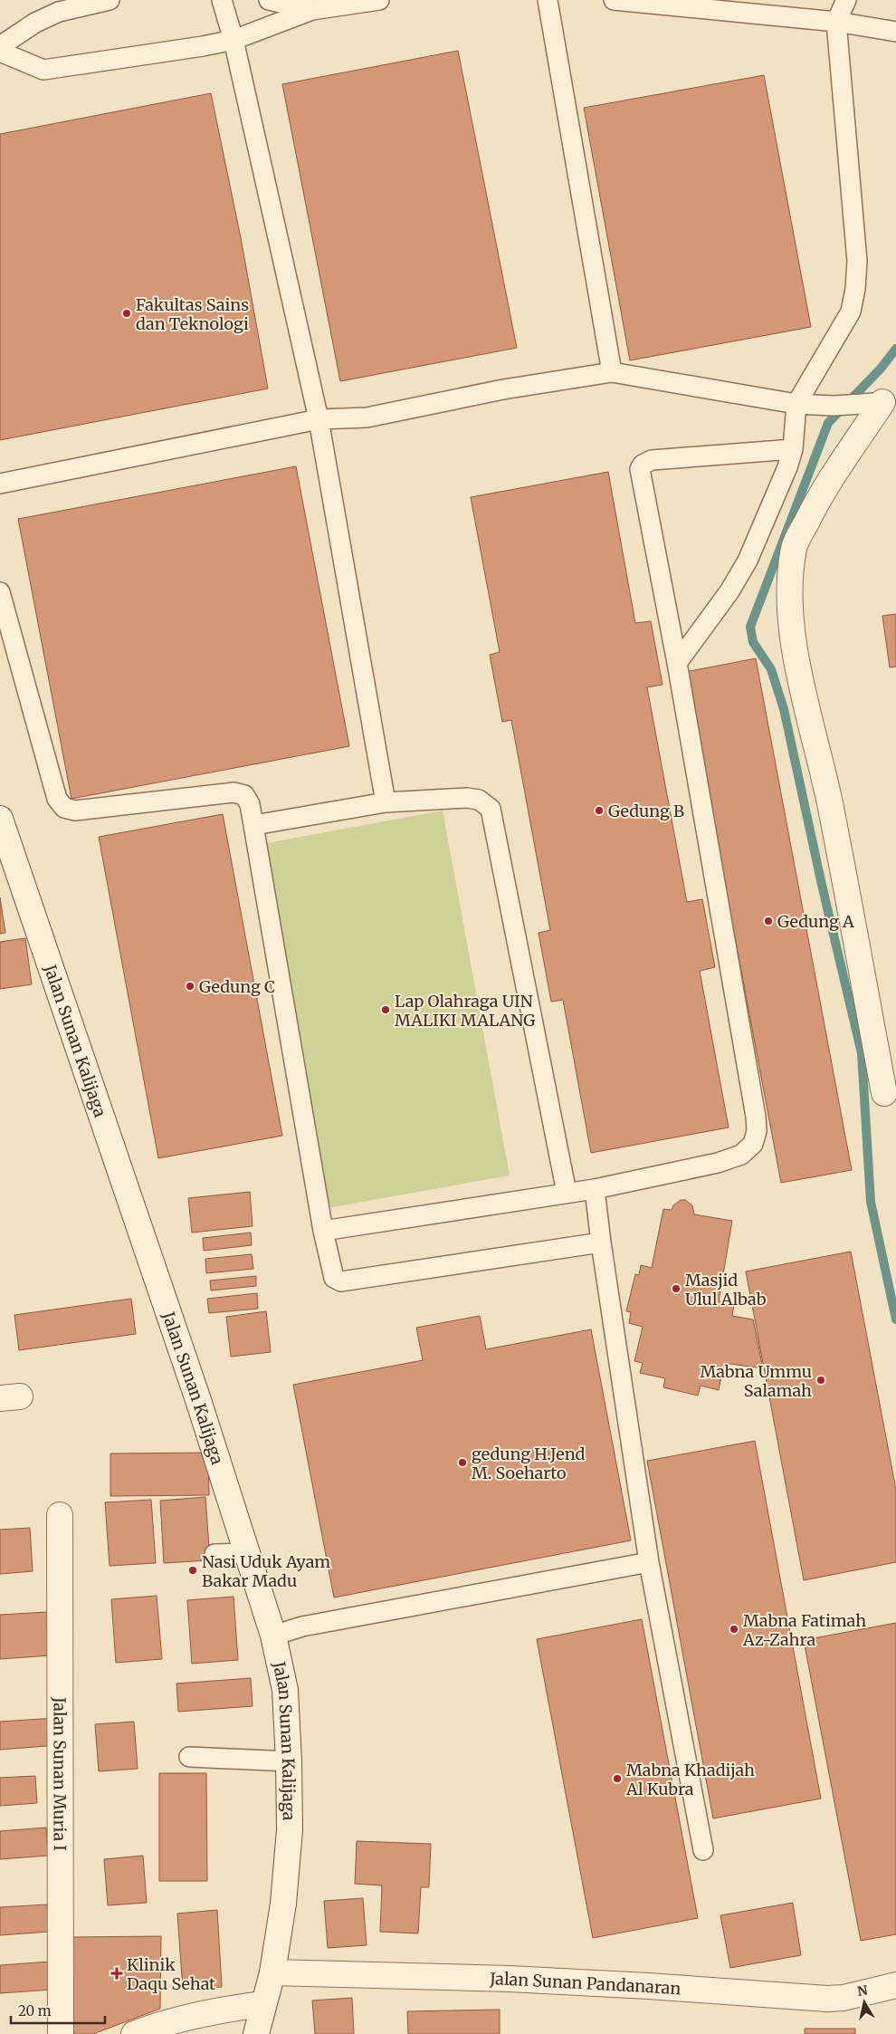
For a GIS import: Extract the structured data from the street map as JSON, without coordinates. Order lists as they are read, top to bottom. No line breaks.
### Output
{"streets":{"street":["Jalan Sunan Kalijaga","Jalan Sunan Muria I","Jalan Sunan Pandanaran"]},"crossings":[["Jalan Sunan Kalijaga","Jalan Sunan Pandanaran"]],"places":{"other":["Fakultas Sains dan Teknologi","Gedung B","Gedung A","Gedung C","Lap Olahraga UIN MALIKI MALANG","Masjid Ulul Albab","Mabna Ummu Salamah","gedung H.Jend M. Soeharto","Nasi Uduk Ayam Bakar Madu","Mabna Fatimah Az-Zahra","Mabna Khadijah Al Kubra"],"health":["Klinik Daqu Sehat"]},"scale_bar":"20 m","north":"top"}
